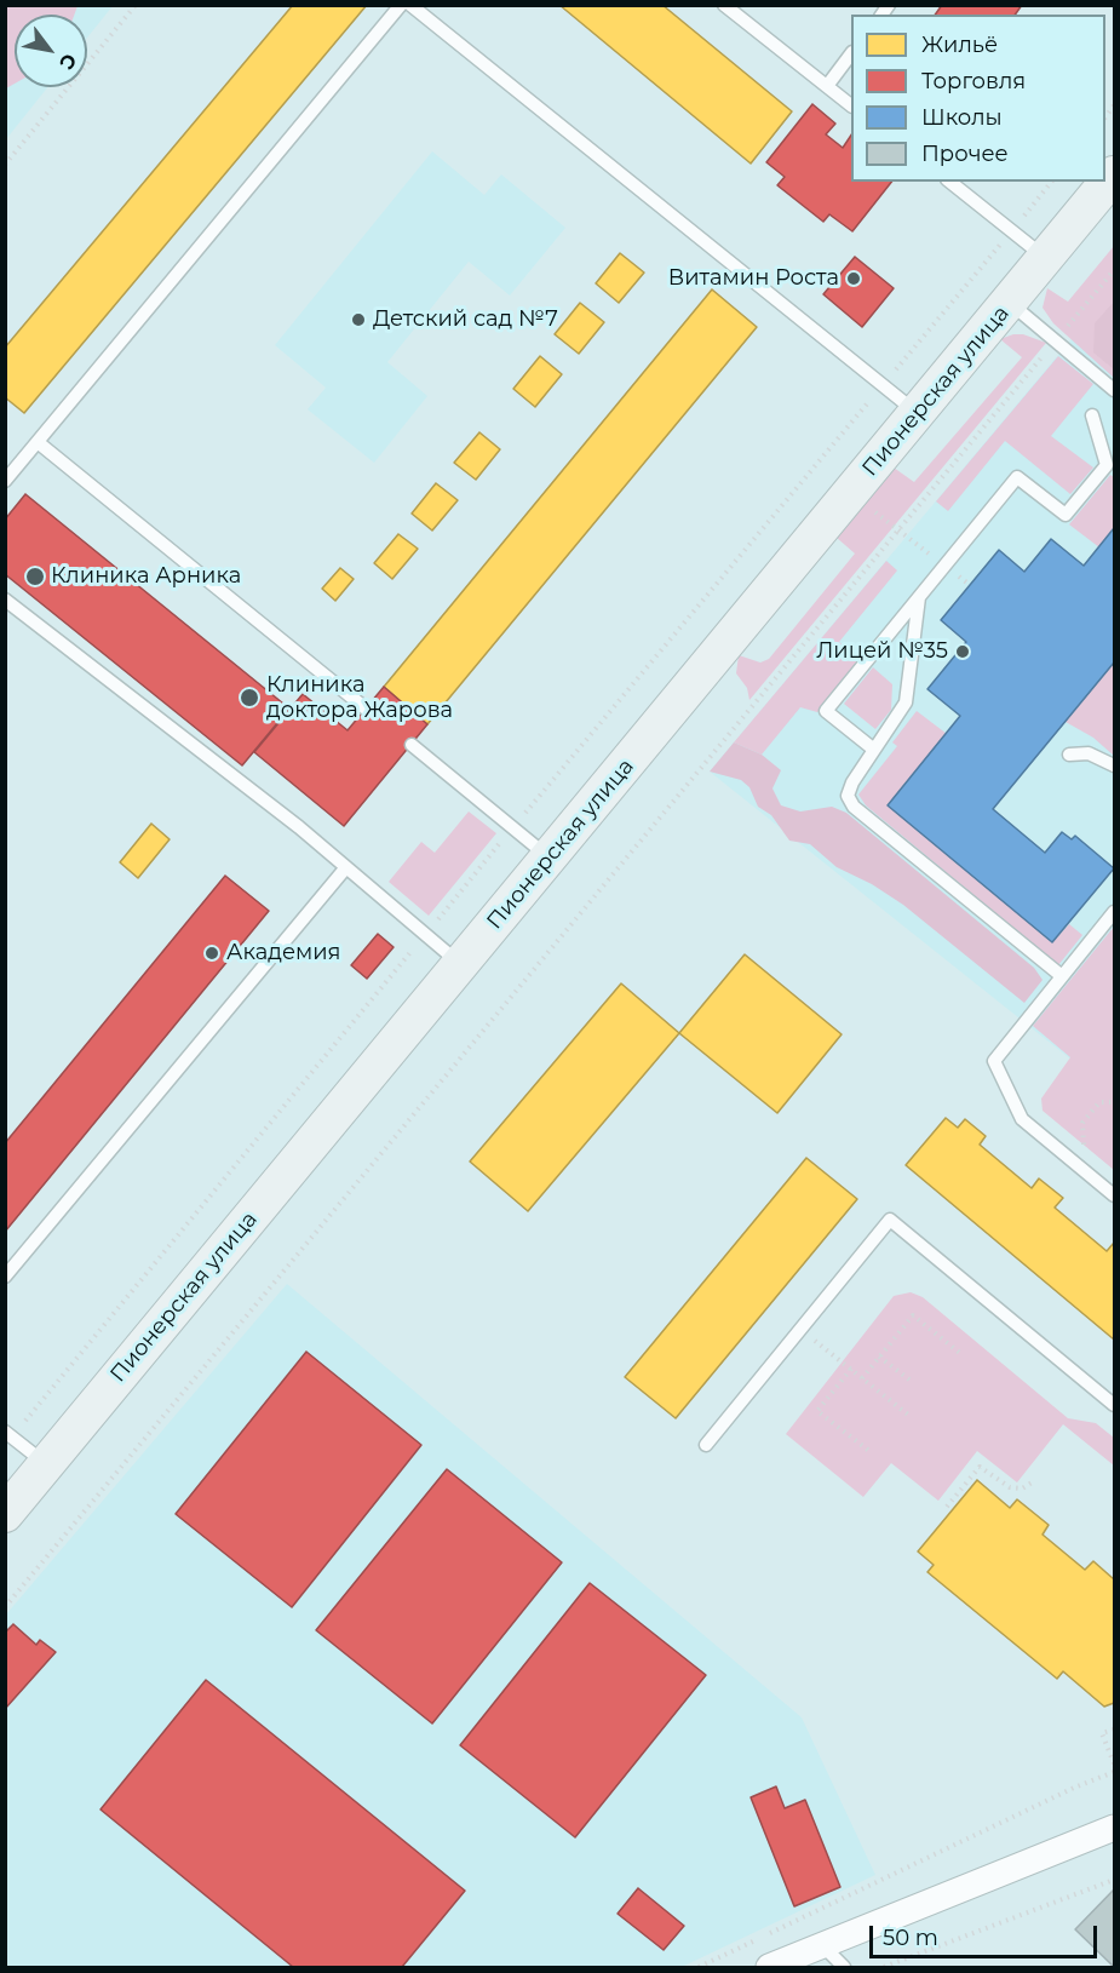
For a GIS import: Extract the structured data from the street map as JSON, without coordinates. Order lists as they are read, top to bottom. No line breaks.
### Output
{"streets":{"main road":["Пионерская улица"]},"places":["Витамин Роста","Детский сад №7","Клиника Арника","Лицей №35","Клиника доктора Жарова","Академия"],"legend":["Жильё","Торговля","Школы","Прочее"],"scale_bar":"50 m","north":"bottom right"}
